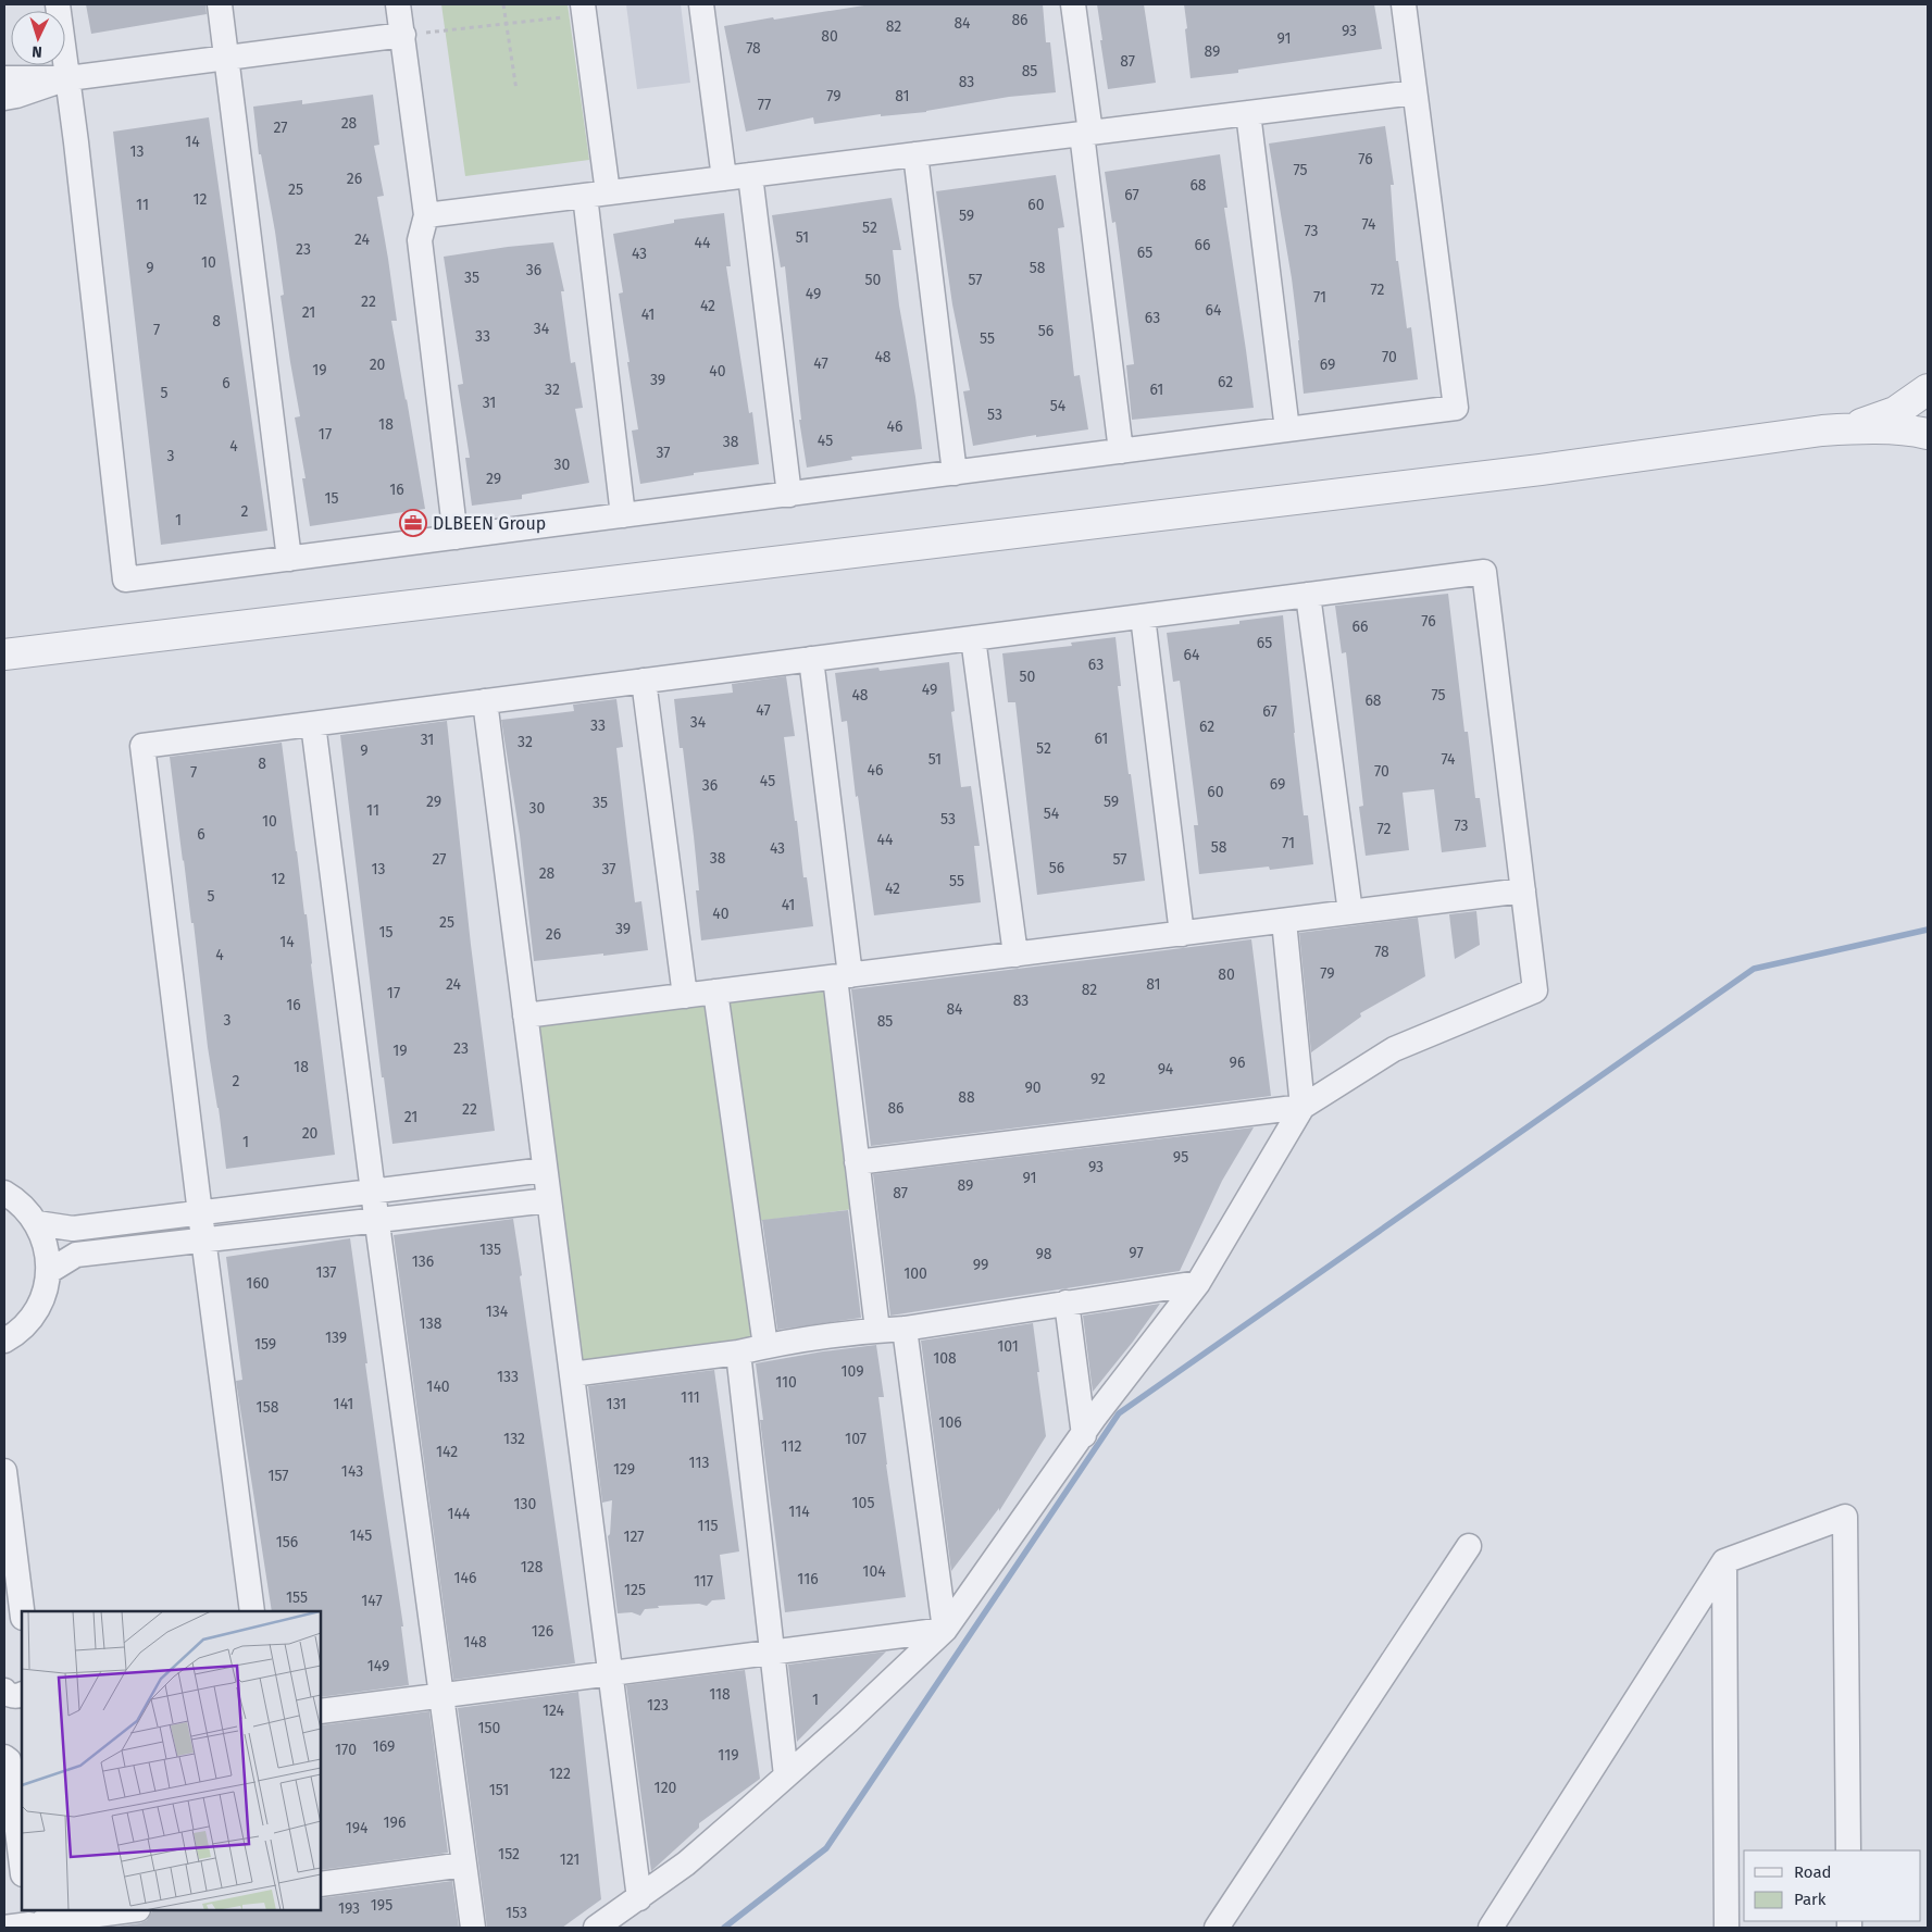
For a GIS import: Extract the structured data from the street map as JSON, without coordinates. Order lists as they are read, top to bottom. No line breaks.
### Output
{"places":{"office":["DLBEEN Group"]},"house_numbers":["86","84","82","93","80","91","78","89","87","85","83","79","81","77","28","27","14","13","76","75","26","68","25","67","12","11","60","59","74","52","73","51","24","44","66","23","65","43","10","9","58","36","35","50","57","72","49","71","22","42","64","21","41","63","8","34","7","56","33","55","48","70","47","20","69","19","40","39","62","6","32","61","5","31","54","53","18","46","17","45","38","4","37","3","30","29","16","15","2","1","76","66","65","64","63","50","49","48","75","68","47","67","34","33","62","61","31","32","52","9","51","74","8","46","70","7","45","69","36","60","29","59","35","30","11","54","53","10","73","72","6","44","71","58","43","38","27","57","56","13","37","28","12","55","42","5","41","40","25","39","15","26","14","78","4","79","80","24","81","82","17","83","16","84","3","85","23","19","96","18","94","92","2","90","88","86","22","21","20","1","95","93","91","89","87","135","97","98","136","99","137","100","160","134","138","139","159","101","108","109","133","110","140","111","141","131","158","106","132","107","112","142","113","129","143","157","105","130","114","144","115","145","127","156","128","104","146","116","117","125","155","147","126","148","149","118","1","123","124","150","169","170","119","122","120","151","196","194","152","121","195","193","153"],"legend":["Road","Park"],"north":"bottom"}
